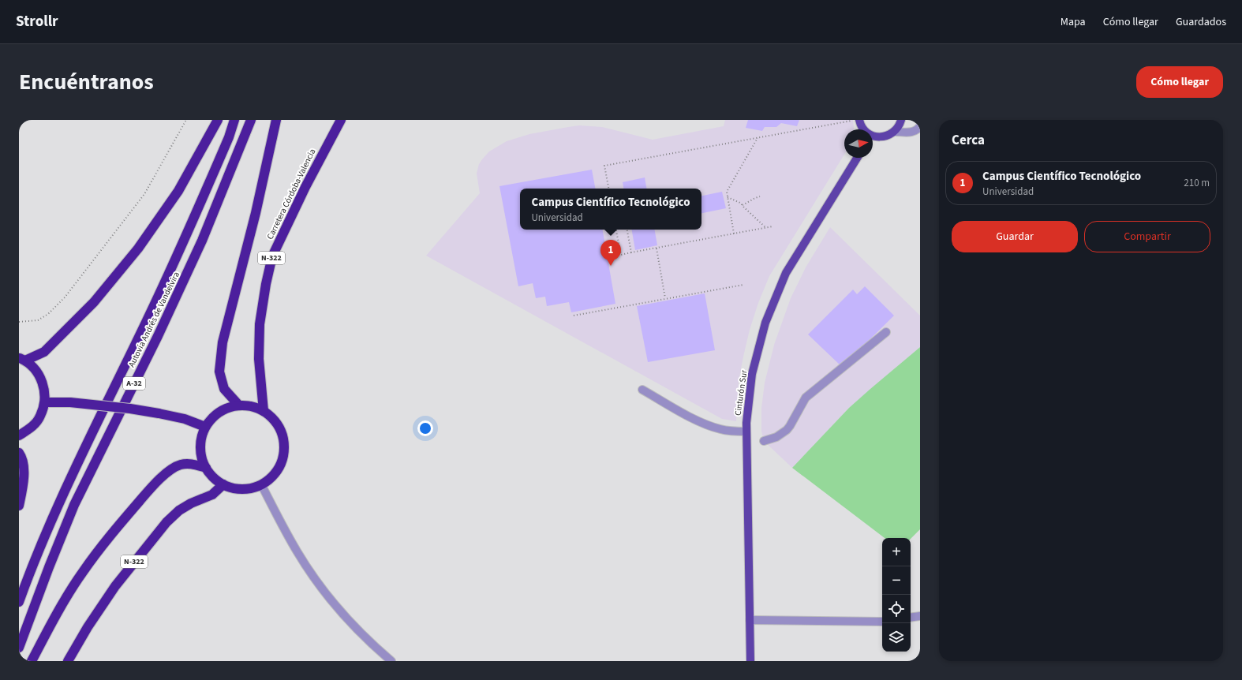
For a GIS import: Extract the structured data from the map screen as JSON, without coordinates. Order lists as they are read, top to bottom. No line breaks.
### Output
{"streets":{"highway":["Carretera Córdoba-Valencia","N-322","Autovía Andrés de Vandelvira","A-32"],"main road":["Cinturón Sur"]},"crossings":[["Carretera Córdoba-Valencia","N-322"]],"north":"right","page":{"header":"Strollr","nav":["Mapa","Cómo llegar","Guardados"],"title":"Encuéntranos","buttons":["Cómo llegar",["Guardar","Compartir"]],"heading":"Cerca","list":[{"mark":"1","name":"Campus Científico Tecnológico","note":"Universidad","value":"210 m"}],"popup":["Campus Científico Tecnológico","Universidad"],"pins":"1","map_buttons":["+","−"]}}
